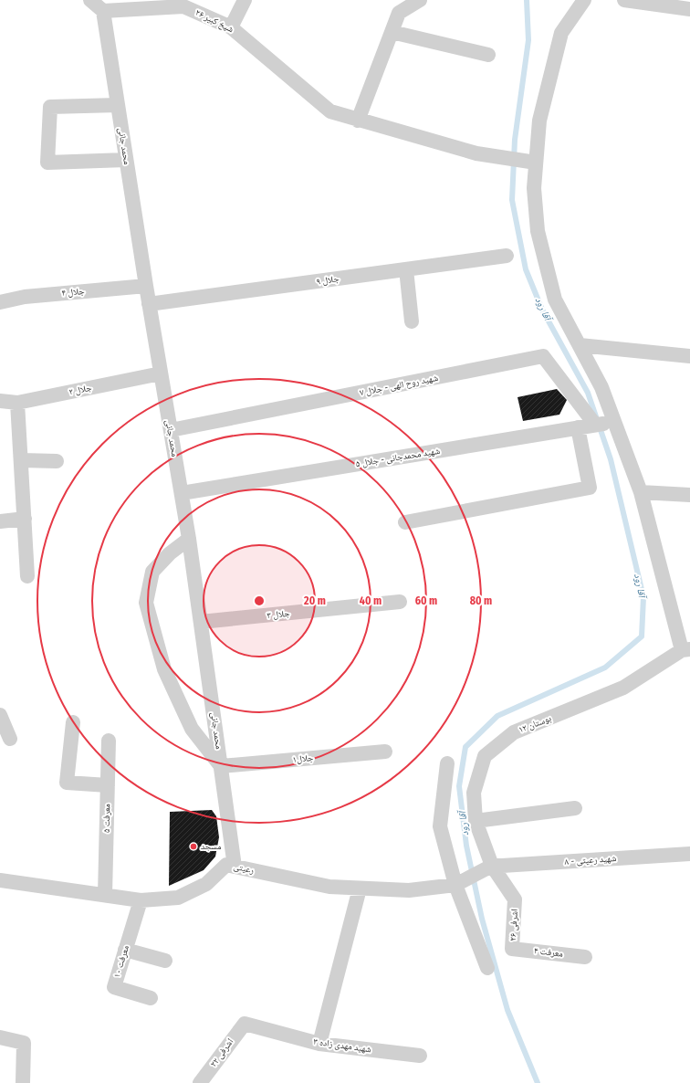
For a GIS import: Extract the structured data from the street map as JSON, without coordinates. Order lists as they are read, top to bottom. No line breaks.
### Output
{"streets":{"street":["شیخ کبیر ۲۶","محمد جانی","جلال ۹","جلال ۴","شهید روح الهی - جلال ۷","جلال ۲","شهید محمدجانی - جلال ۵","جلال ۳","بوستان ۱۲","جلال۱","معرفت ۵","شهید رعیتی - ۸","رعیتی","اشرفی ۲۶","معرفت ۴","معرفت ۱۰","شهید مهدی زاده ۳","اشرفی ۲۲"]},"crossings":[["شیخ کبیر ۲۶","محمد جانی"],["محمد جانی","جلال ۹"],["محمد جانی","جلال ۴"],["محمد جانی","شهید روح الهی - جلال ۷"],["محمد جانی","جلال ۲"],["محمد جانی","شهید محمدجانی - جلال ۵"],["محمد جانی","جلال ۳"],["محمد جانی","جلال۱"],["محمد جانی","رعیتی"],["شهید روح الهی - جلال ۷","شهید محمدجانی - جلال ۵"],["بوستان ۱۲","شهید رعیتی - ۸"],["بوستان ۱۲","رعیتی"],["بوستان ۱۲","اشرفی ۲۶"],["معرفت ۵","رعیتی"],["شهید رعیتی - ۸","رعیتی"],["شهید رعیتی - ۸","اشرفی ۲۶"],["رعیتی","اشرفی ۲۶"],["رعیتی","معرفت ۱۰"],["اشرفی ۲۶","معرفت ۴"],["شهید مهدی زاده ۳","اشرفی ۲۲"]],"water":["آقا رود"],"places":["مسجد"],"rings":["20 m","40 m","60 m","80 m"]}
